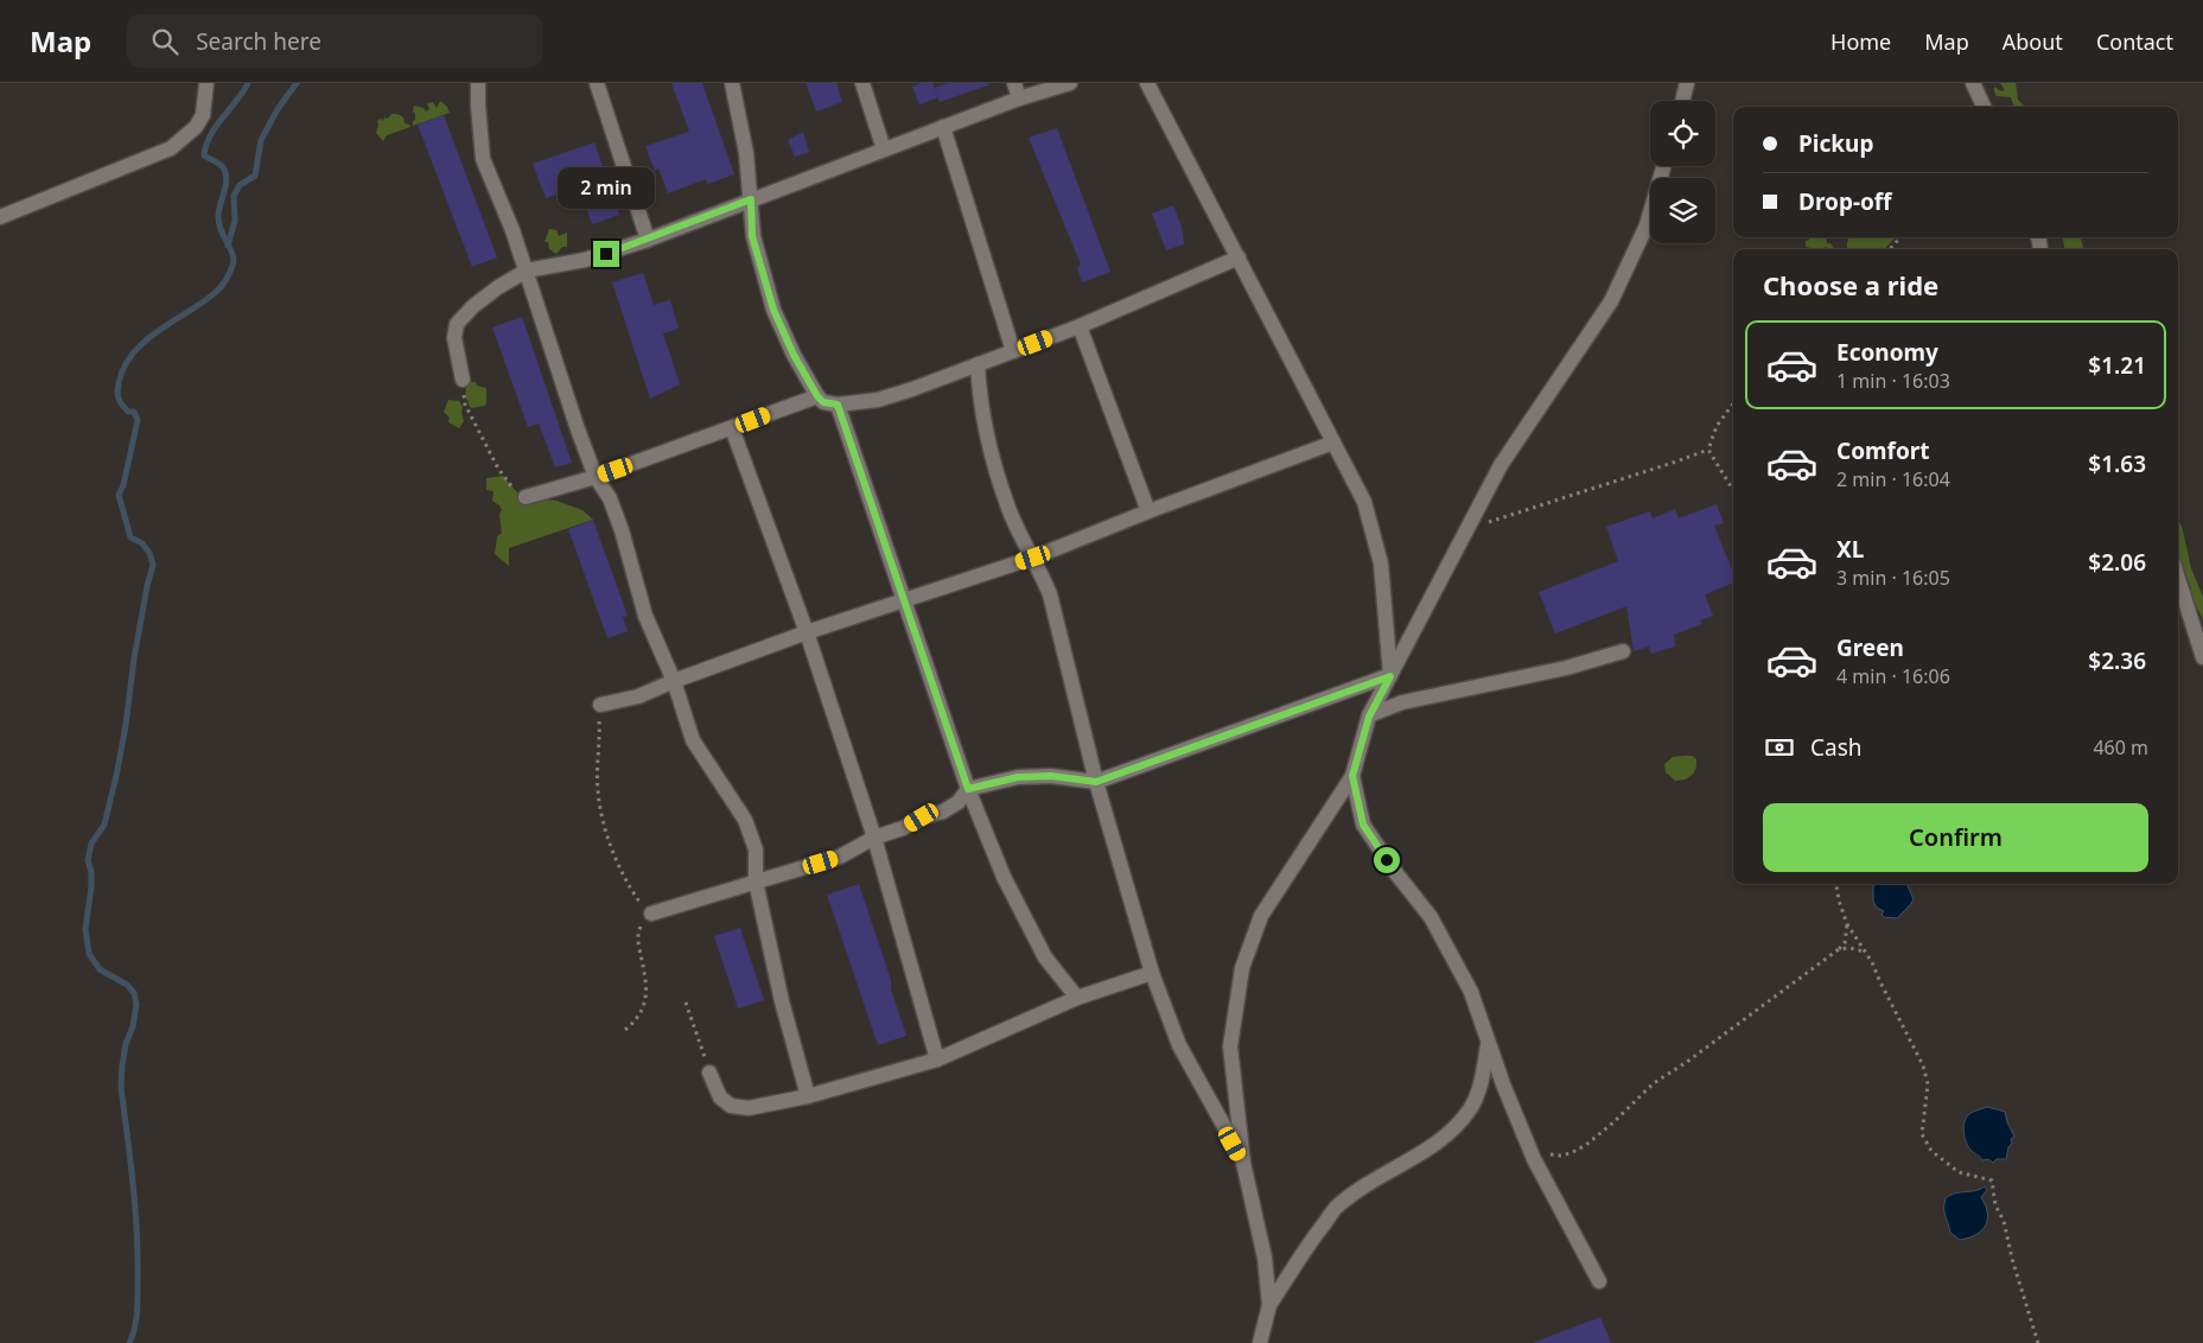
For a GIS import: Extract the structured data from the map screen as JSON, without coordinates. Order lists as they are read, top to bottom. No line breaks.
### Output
{"page":{"header":"Map","search":"Search here","nav":["Home","Map","About","Contact"],"banner":["Pickup","Drop-off"],"bubble":"2 min","heading":"Choose a ride","list":[{"name":"Economy","note":"1 min · 16:03","value":"$1.21"},{"name":"Comfort","note":"2 min · 16:04","value":"$1.63"},{"name":"XL","note":"3 min · 16:05","value":"$2.06"},{"name":"Green","note":"4 min · 16:06","value":"$2.36"}],"pay":["Cash","460 m"],"buttons":"Confirm"}}
